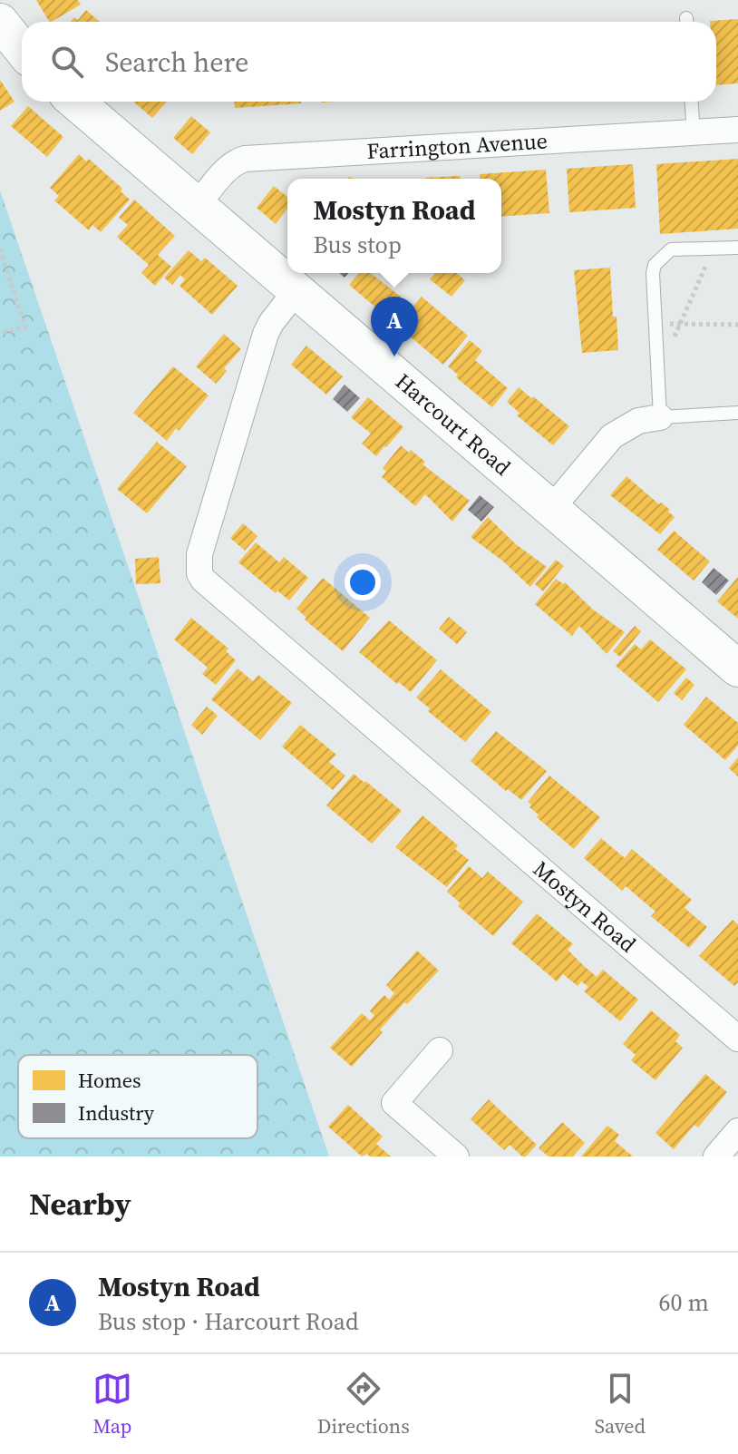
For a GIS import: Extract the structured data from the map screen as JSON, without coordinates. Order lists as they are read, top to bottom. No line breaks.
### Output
{"streets":{"street":["Farrington Avenue","Harcourt Road","Mostyn Road"]},"crossings":[["Farrington Avenue","Harcourt Road"],["Harcourt Road","Mostyn Road"]],"legend":["Homes","Industry"],"page":{"search":"Search here","popup":["Mostyn Road","Bus stop"],"pins":"A","heading":"Nearby","list":[{"mark":"A","name":"Mostyn Road","note":"Bus stop · Harcourt Road","value":"60 m"}],"nav":["Map","Directions","Saved"]}}
